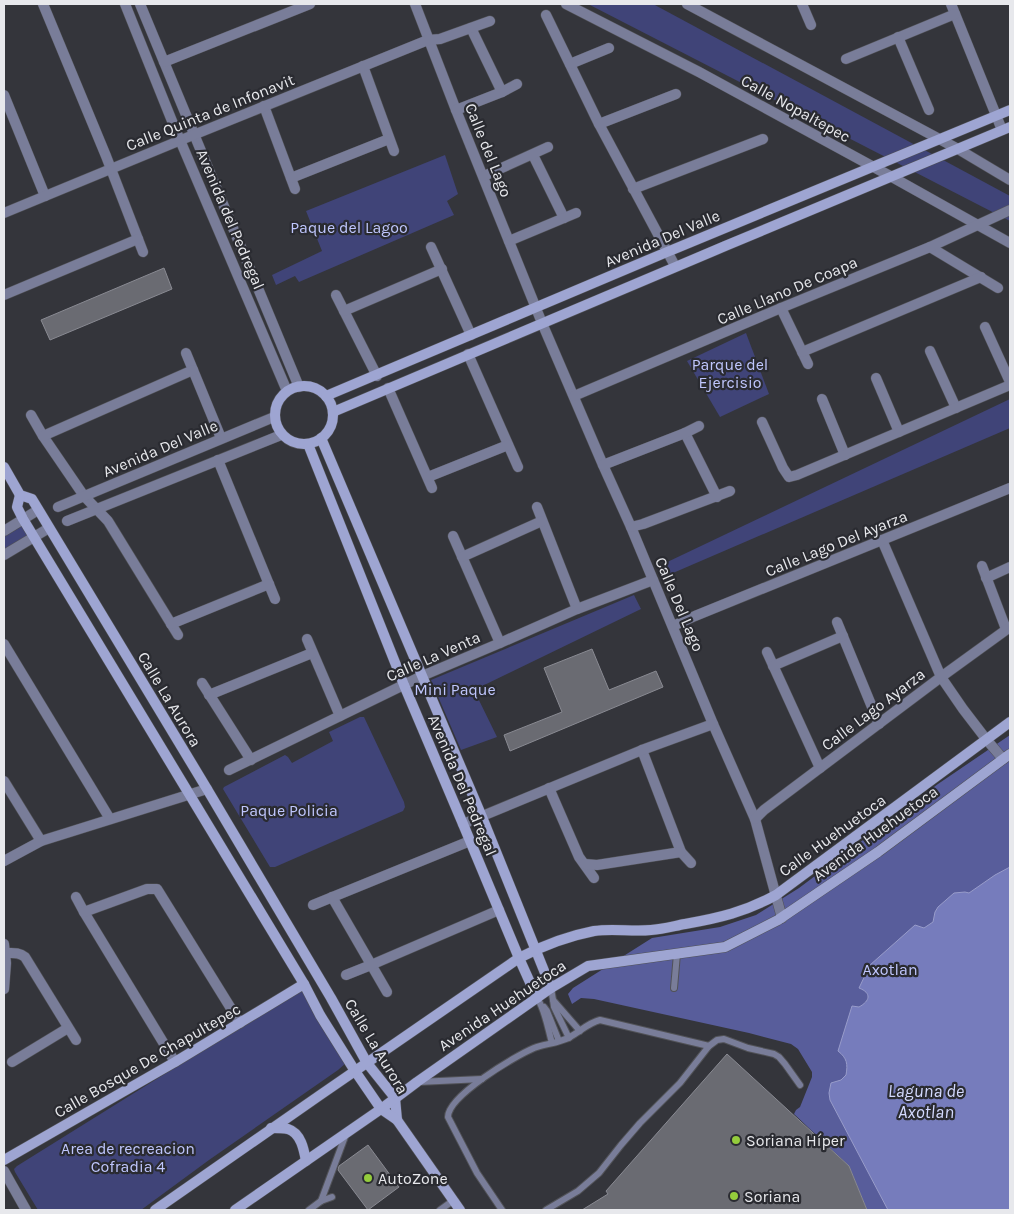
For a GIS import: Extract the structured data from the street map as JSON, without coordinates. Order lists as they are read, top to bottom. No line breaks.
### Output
{"streets":{"street":["Calle Nopaltepec","Calle Quinta de Infonavit","Calle del Lago","Avenida del Pedregal","Avenida Del Valle","Calle Llano De Coapa","Calle Lago Del Ayarza","Calle Del Lago","Calle La Venta","Calle La Aurora","Calle Lago Ayarza","Avenida Del Pedregal","Avenida Huehuetoca","Calle Huehuetoca","Calle Bosque De Chapultepec"]},"crossings":[["Calle Nopaltepec","Avenida Del Valle"],["Calle Nopaltepec","Calle Llano De Coapa"],["Calle Quinta de Infonavit","Calle del Lago"],["Calle Quinta de Infonavit","Avenida del Pedregal"],["Calle del Lago","Avenida Del Valle"],["Calle del Lago","Calle Del Lago"],["Avenida del Pedregal","Avenida Del Valle"],["Avenida del Pedregal","Avenida Del Pedregal"],["Avenida Del Valle","Calle Del Lago"],["Avenida Del Valle","Avenida Del Pedregal"],["Calle Llano De Coapa","Calle Del Lago"],["Calle Lago Del Ayarza","Calle Del Lago"],["Calle Del Lago","Calle La Venta"],["Calle Del Lago","Calle Lago Ayarza"],["Calle Del Lago","Avenida Huehuetoca"],["Calle Del Lago","Calle Huehuetoca"],["Calle La Venta","Avenida Del Pedregal"],["Calle La Aurora","Avenida Huehuetoca"],["Calle La Aurora","Calle Bosque De Chapultepec"],["Avenida Del Pedregal","Avenida Huehuetoca"],["Avenida Huehuetoca","Calle Huehuetoca"]],"water":["Laguna de Axotlan"],"parks":["Paque del Lagoo","Parque del Ejercisio","Mini Paque","Paque Policia","Axotlan","Area de recreacion Cofradia 4"],"places":["Soriana Híper","AutoZone","Soriana"]}
